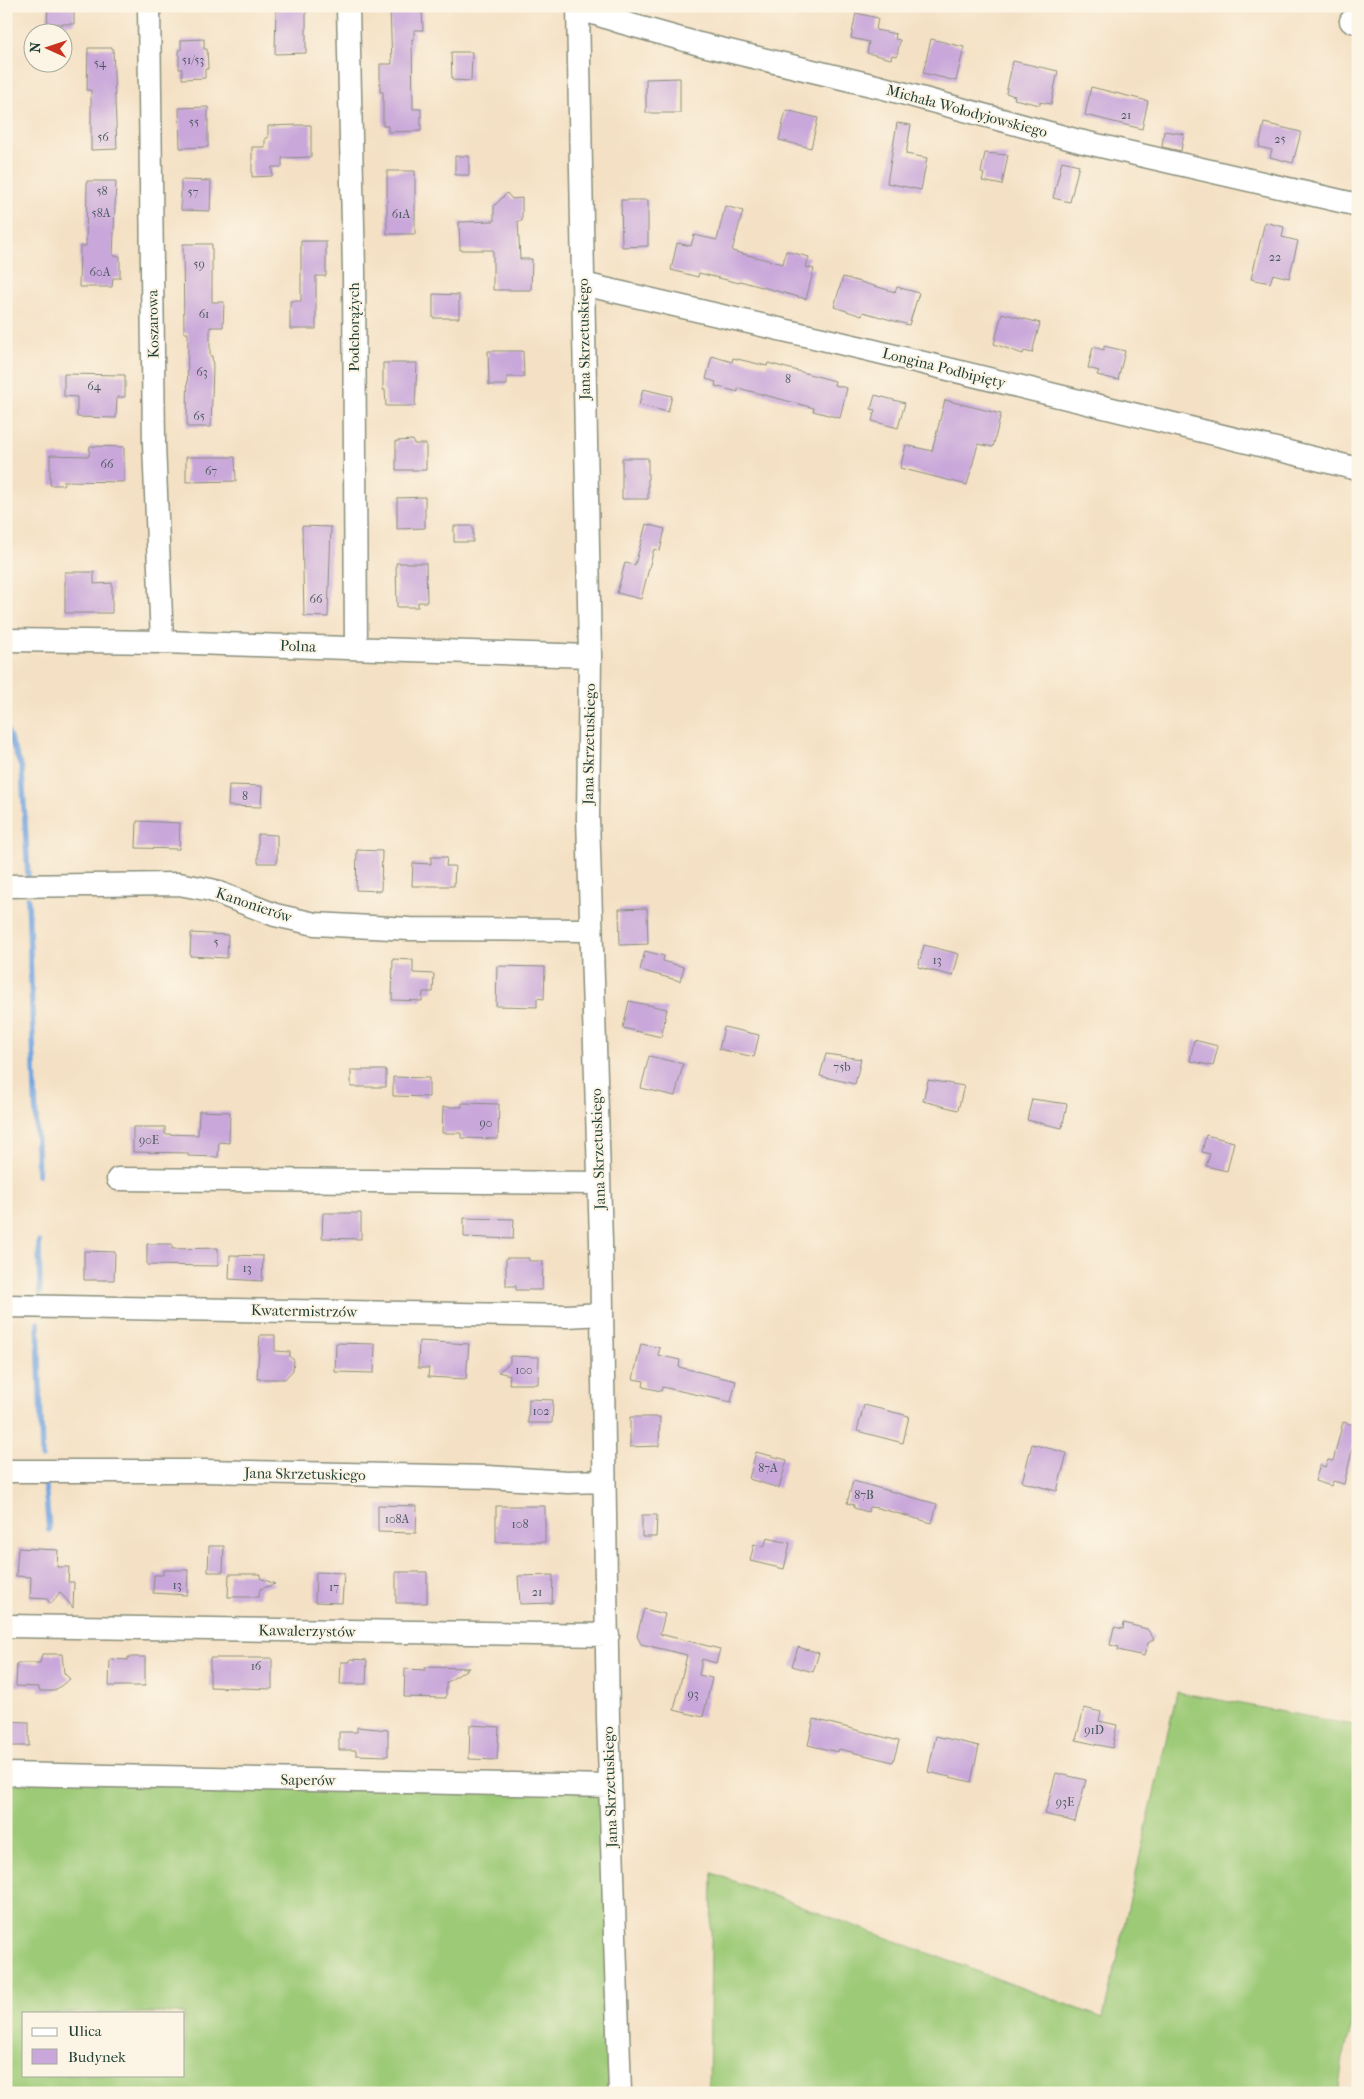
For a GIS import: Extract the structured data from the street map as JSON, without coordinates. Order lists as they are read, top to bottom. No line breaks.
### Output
{"streets":{"street":["Michała Wołodyjowskiego","Koszarowa","Podchorążych","Jana Skrzetuskiego","Longina Podbipięty","Polna","Kanonierów","Kwatermistrzów","Kawalerzystów","Saperów"]},"crossings":[["Michała Wołodyjowskiego","Jana Skrzetuskiego"],["Koszarowa","Polna"],["Podchorążych","Polna"],["Jana Skrzetuskiego","Longina Podbipięty"],["Jana Skrzetuskiego","Polna"],["Jana Skrzetuskiego","Kanonierów"],["Jana Skrzetuskiego","Kwatermistrzów"],["Jana Skrzetuskiego","Kawalerzystów"],["Jana Skrzetuskiego","Saperów"]],"house_numbers":["51/53","54","21","55","56","25","58","57","58A","61A","22","59","60A","61","63","8","64","65","66","67","66","8","5","13","75b","90","90E","13","100","102","87A","87B","108A","108","13","17","21","16","93","91D","93E"],"legend":["Ulica","Budynek"],"north":"left"}
